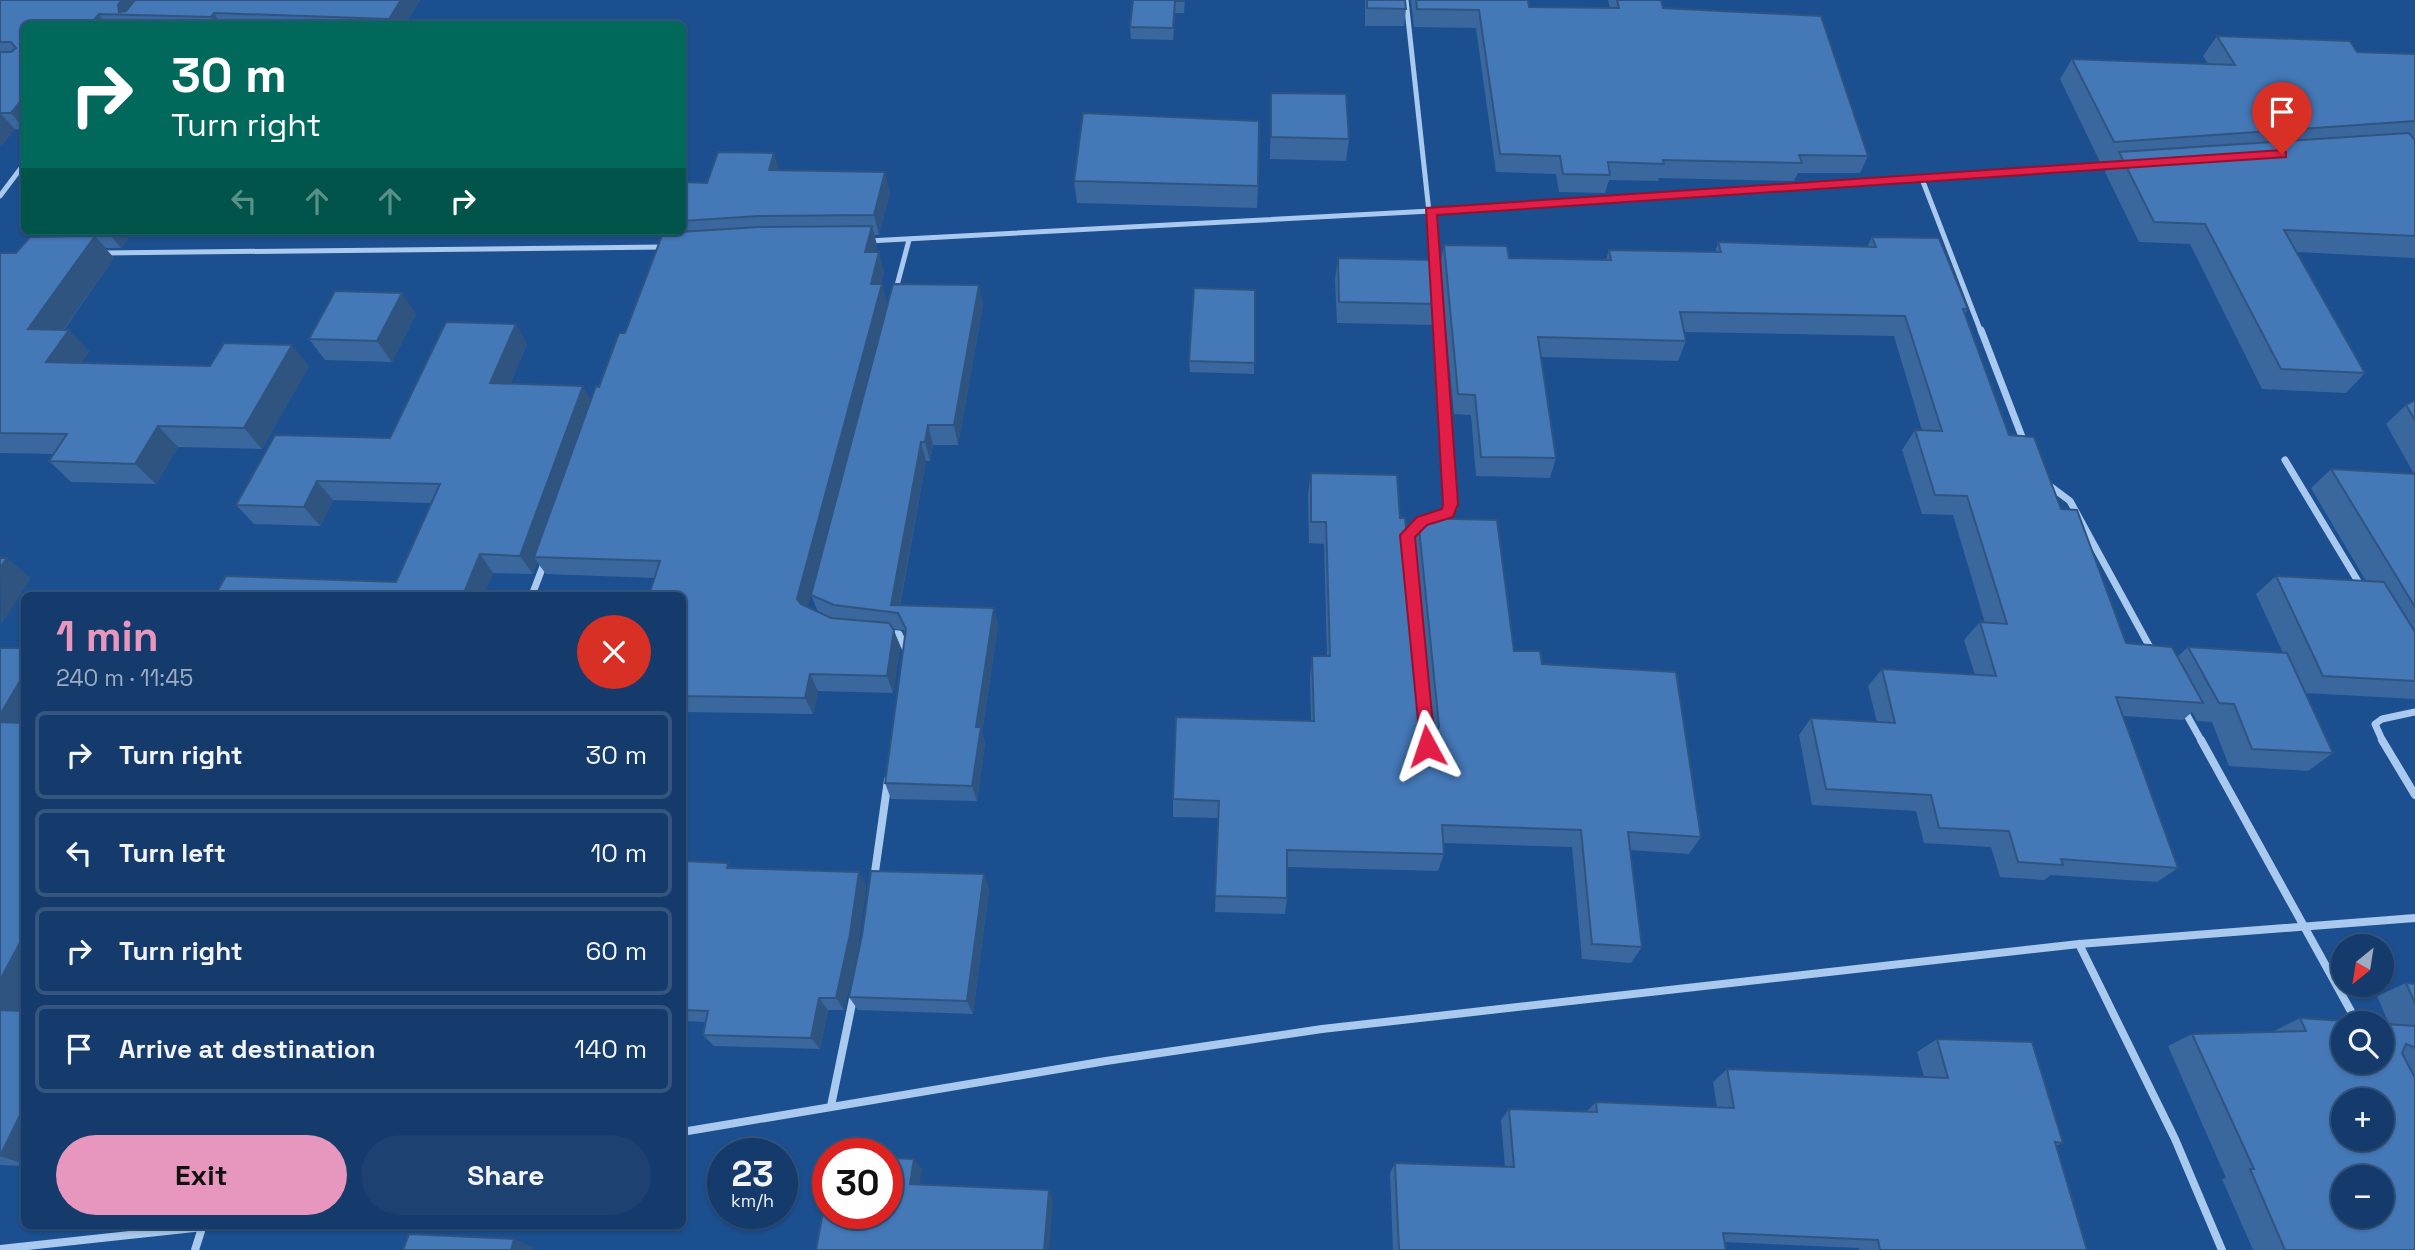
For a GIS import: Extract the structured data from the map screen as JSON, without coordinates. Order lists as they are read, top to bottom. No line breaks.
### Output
{"north":"bottom left","page":{"turn":["30 m","Turn right"],"heading":["1 min","240 m · 11:45"],"list":[{"name":"Turn right","value":"30 m"},{"name":"Turn left","value":"10 m"},{"name":"Turn right","value":"60 m"},{"name":"Arrive at destination","value":"140 m"}],"map_buttons":["+","−"],"buttons":["Exit","Share"],"speed":"23 km/h","limit":"30"}}
